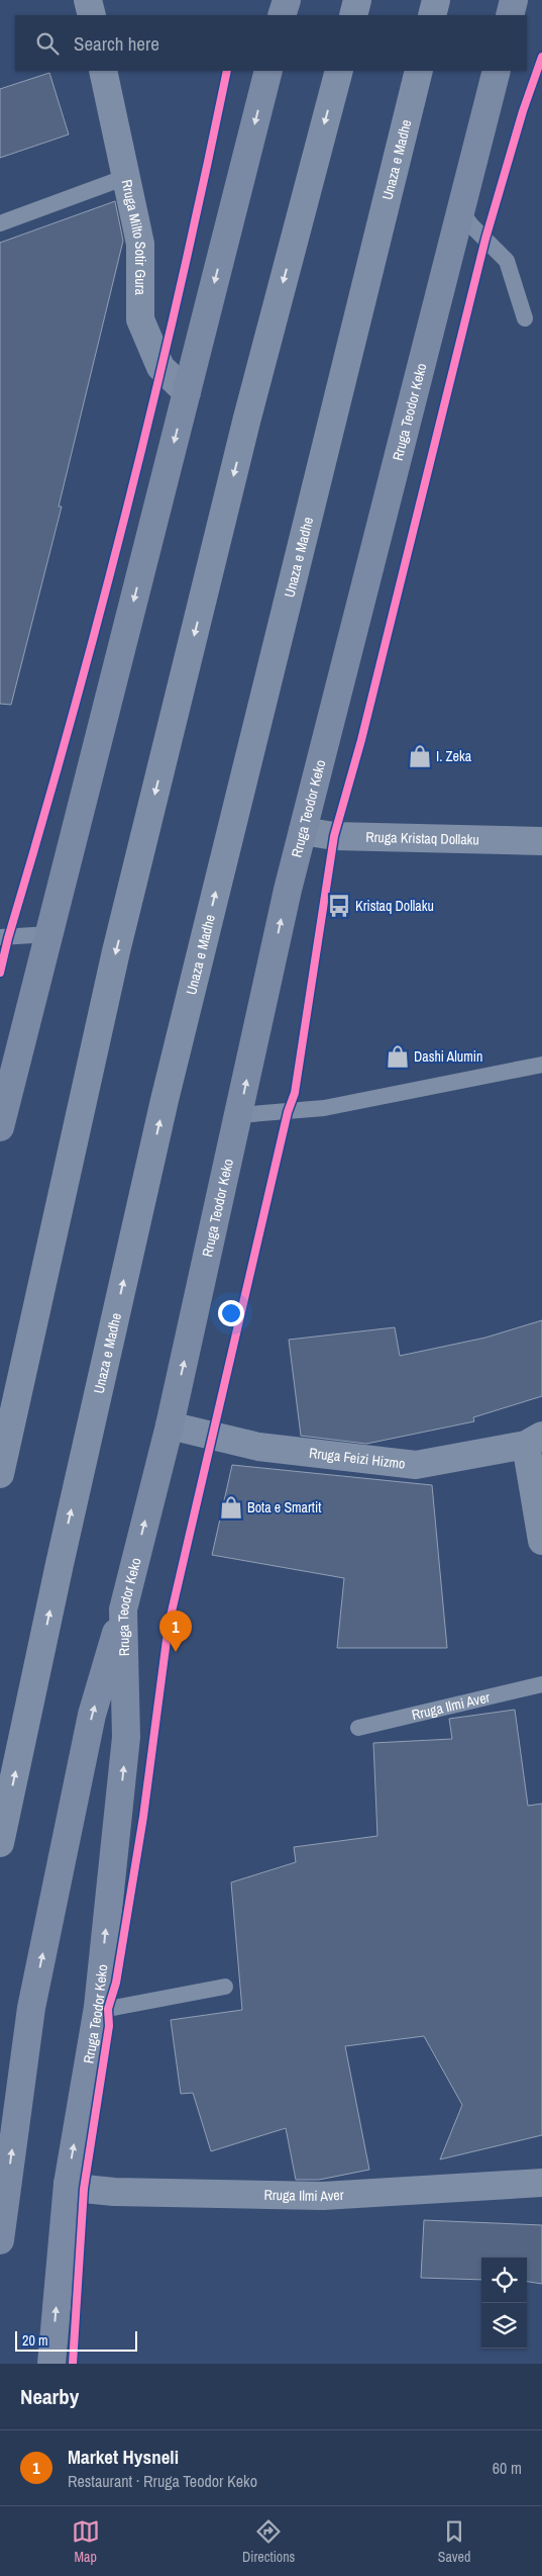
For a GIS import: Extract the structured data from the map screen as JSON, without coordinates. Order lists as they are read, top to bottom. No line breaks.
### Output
{"streets":{"highway":["Unaza e Madhe"],"main road":["Rruga Teodor Keko"],"street":["Rruga Milto Sotir Gura","Rruga Kristaq Dollaku","Rruga Feizi Hizmo","Rruga Ilmi Aver"]},"crossings":[["Rruga Teodor Keko","Rruga Kristaq Dollaku"],["Rruga Teodor Keko","Rruga Feizi Hizmo"],["Rruga Teodor Keko","Rruga Ilmi Aver"]],"places":{"shop":["I. Zeka","Dashi Alumin","Bota e Smartit"],"bus stop":["Kristaq Dollaku"]},"scale_bar":"20 m","page":{"search":"Search here","pins":"1","scale":"20 m","heading":"Nearby","list":[{"mark":"1","name":"Market Hysneli","note":"Restaurant · Rruga Teodor Keko","value":"60 m"}],"nav":["Map","Directions","Saved"]}}
